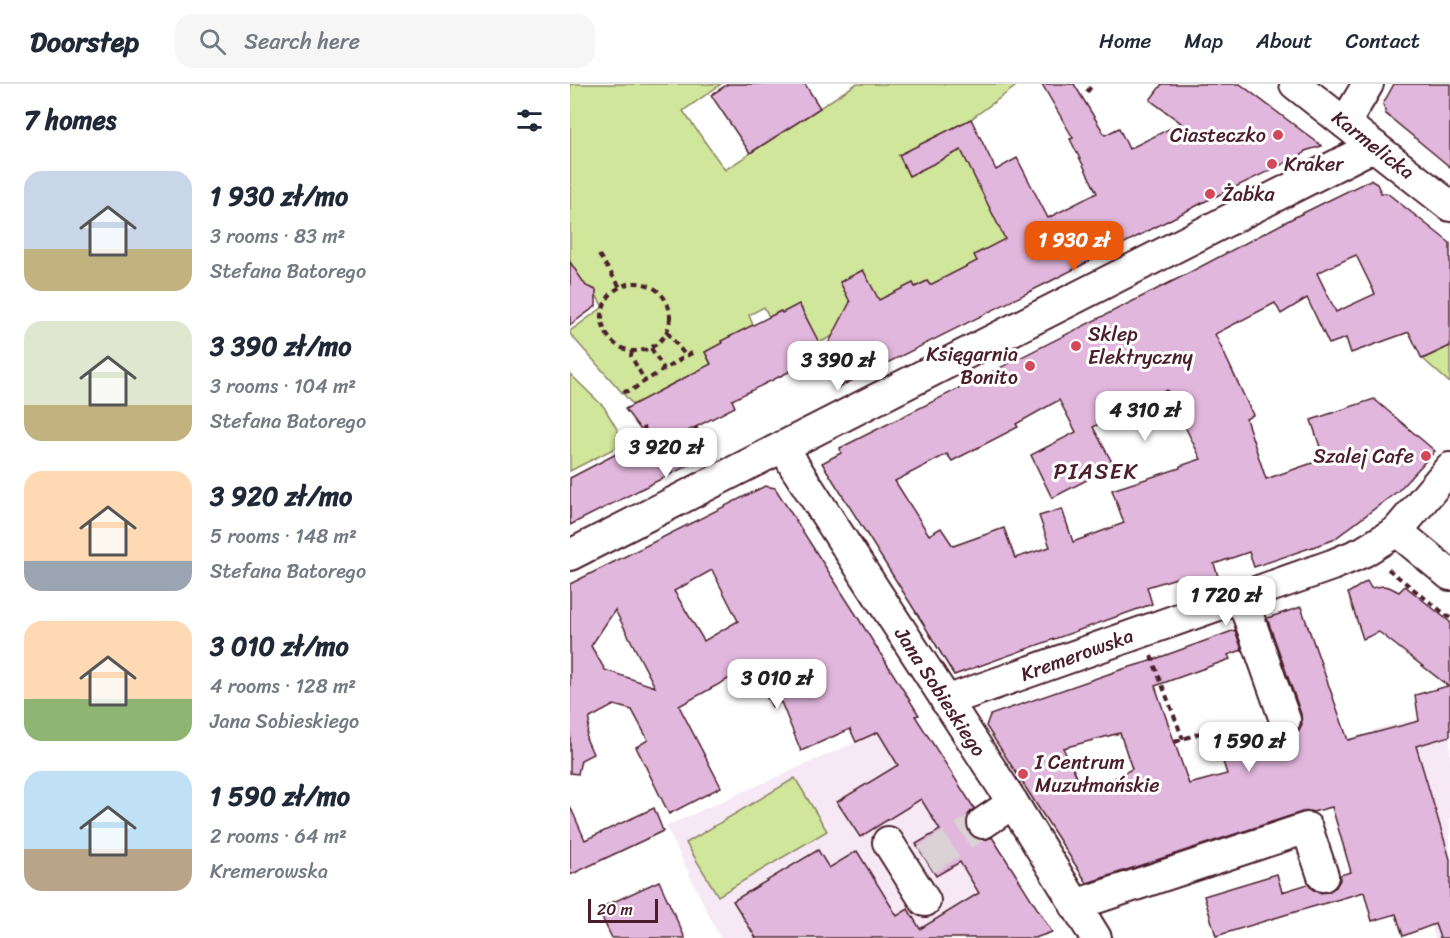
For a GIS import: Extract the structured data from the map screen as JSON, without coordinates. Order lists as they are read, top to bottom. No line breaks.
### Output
{"streets":{"street":["Karmelicka","Kremerowska","Jana Sobieskiego"]},"crossings":[["Kremerowska","Jana Sobieskiego"]],"districts":["PIASEK"],"places":["Ciasteczko","Kraker","Żabka","Sklep Elektryczny","Księgarnia Bonito","Szalej Cafe","I Centrum Muzułmańskie"],"scale_bar":"20 m","page":{"header":"Doorstep","search":"Search here","nav":["Home","Map","About","Contact"],"heading":"7 homes","list":[{"name":"1 930 zł/mo","note":"3 rooms · 83 m² · Stefana Batorego"},{"name":"3 390 zł/mo","note":"3 rooms · 104 m² · Stefana Batorego"},{"name":"3 920 zł/mo","note":"5 rooms · 148 m² · Stefana Batorego"},{"name":"3 010 zł/mo","note":"4 rooms · 128 m² · Jana Sobieskiego"},{"name":"1 590 zł/mo","note":"2 rooms · 64 m² · Kremerowska"}],"price":["1 930 zł","3 390 zł","4 310 zł","3 920 zł","1 720 zł","3 010 zł","1 590 zł"],"scale":"20 m"}}
